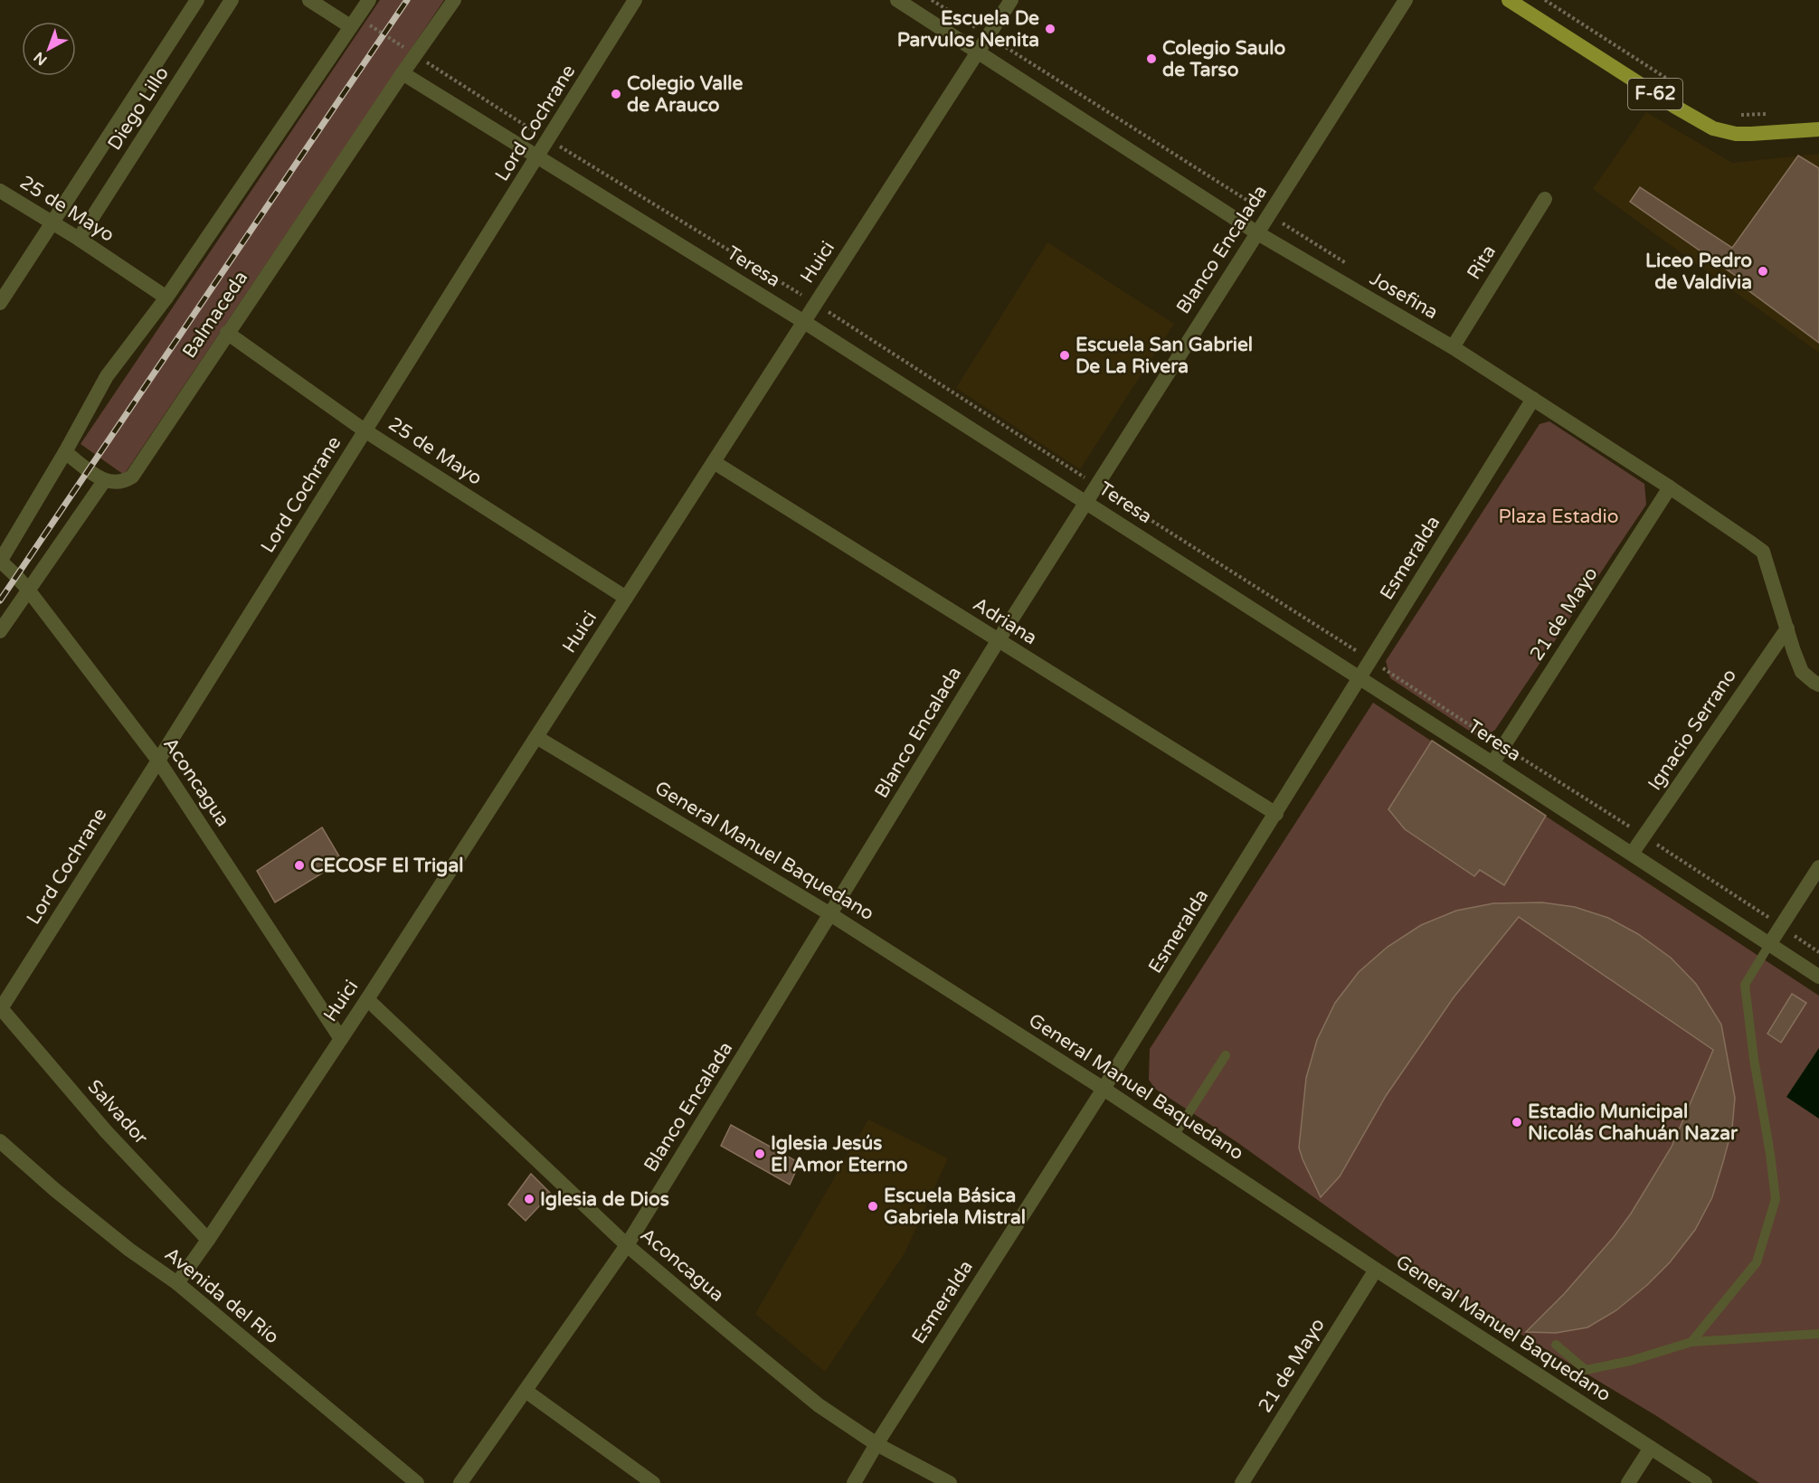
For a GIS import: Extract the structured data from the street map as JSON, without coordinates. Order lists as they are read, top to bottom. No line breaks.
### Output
{"streets":{"main road":["F-62"],"street":["Diego Lillo","Lord Cochrane","25 de Mayo","Blanco Encalada","Huici","Rita","Teresa","Josefina","Balmaceda","Esmeralda","21 de Mayo","Adriana","Ignacio Serrano","Aconcagua","General Manuel Baquedano","Salvador","Avenida del Río"]},"crossings":[["Diego Lillo","25 de Mayo"],["Lord Cochrane","25 de Mayo"],["Lord Cochrane","Teresa"],["Lord Cochrane","Aconcagua"],["Lord Cochrane","Salvador"],["25 de Mayo","Huici"],["25 de Mayo","Balmaceda"],["Blanco Encalada","Teresa"],["Blanco Encalada","Josefina"],["Blanco Encalada","Adriana"],["Blanco Encalada","Aconcagua"],["Blanco Encalada","General Manuel Baquedano"],["Huici","Teresa"],["Huici","Josefina"],["Huici","Adriana"],["Huici","Aconcagua"],["Huici","General Manuel Baquedano"],["Huici","Salvador"],["Huici","Avenida del Río"],["Rita","Josefina"],["Teresa","Balmaceda"],["Teresa","Esmeralda"],["Teresa","21 de Mayo"],["Teresa","Ignacio Serrano"],["Josefina","Esmeralda"],["Josefina","21 de Mayo"],["Josefina","Ignacio Serrano"],["Esmeralda","Adriana"],["Esmeralda","Aconcagua"],["Esmeralda","General Manuel Baquedano"],["21 de Mayo","General Manuel Baquedano"]],"parks":["Plaza Estadio"],"places":["Escuela De Parvulos Nenita","Colegio Saulo de Tarso","Colegio Valle de Arauco","Liceo Pedro de Valdivia","Escuela San Gabriel De La Rivera","CECOSF El Trigal","Estadio Municipal Nicolás Chahuán Nazar","Iglesia Jesús El Amor Eterno","Iglesia de Dios","Escuela Básica Gabriela Mistral"],"north":"bottom left"}
